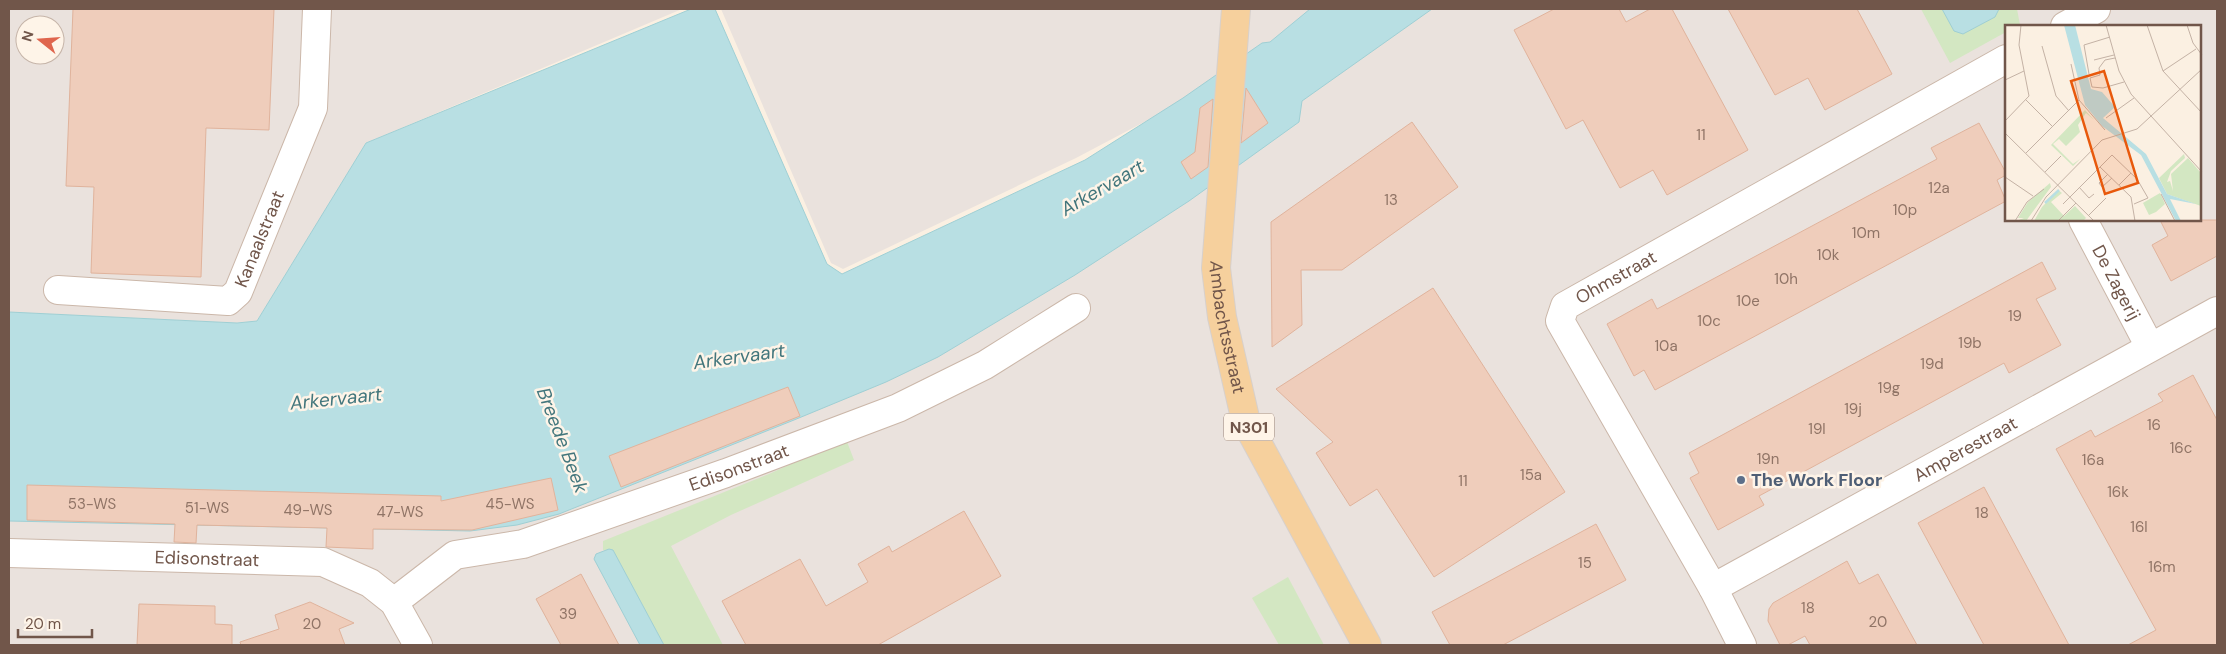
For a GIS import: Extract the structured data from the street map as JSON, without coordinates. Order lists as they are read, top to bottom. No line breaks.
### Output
{"streets":{"main road":["Ambachtsstraat","N301"],"street":["Kanaalstraat","Ohmstraat","De Zagerij","Ampèrestraat","Edisonstraat"]},"crossings":[["Ohmstraat","Ampèrestraat"],["De Zagerij","Ampèrestraat"]],"water":["Arkervaart","Breede Beek"],"places":["The Work Floor"],"house_numbers":["11","12a","13","10p","10m","10k","10h","10e","19","10c","19b","10a","19d","19g","19j","16","19l","16c","19n","16a","15a","11","16k","53-WS","45-WS","51-WS","49-WS","47-WS","18","16l","15","16m","18","39","20","20"],"scale_bar":"20 m","north":"left"}
